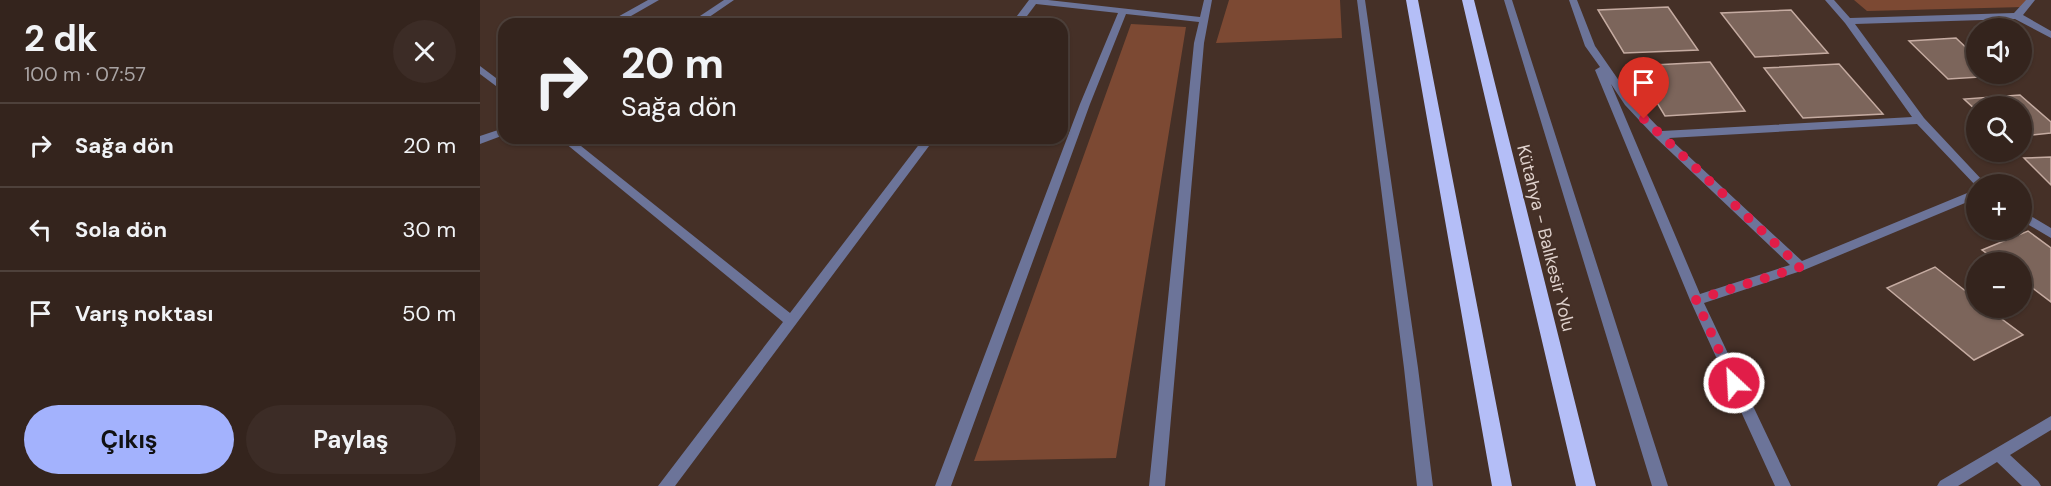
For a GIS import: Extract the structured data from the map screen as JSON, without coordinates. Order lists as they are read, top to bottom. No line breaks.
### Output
{"streets":{"highway":["Kütahya - Balıkesir Yolu"]},"page":{"heading":["2 dk","100 m · 07:57"],"map_buttons":["+","−"],"turn":["20 m","Sağa dön"],"list":[{"name":"Sağa dön","value":"20 m"},{"name":"Sola dön","value":"30 m"},{"name":"Varış noktası","value":"50 m"}],"buttons":["Çıkış","Paylaş"]}}
